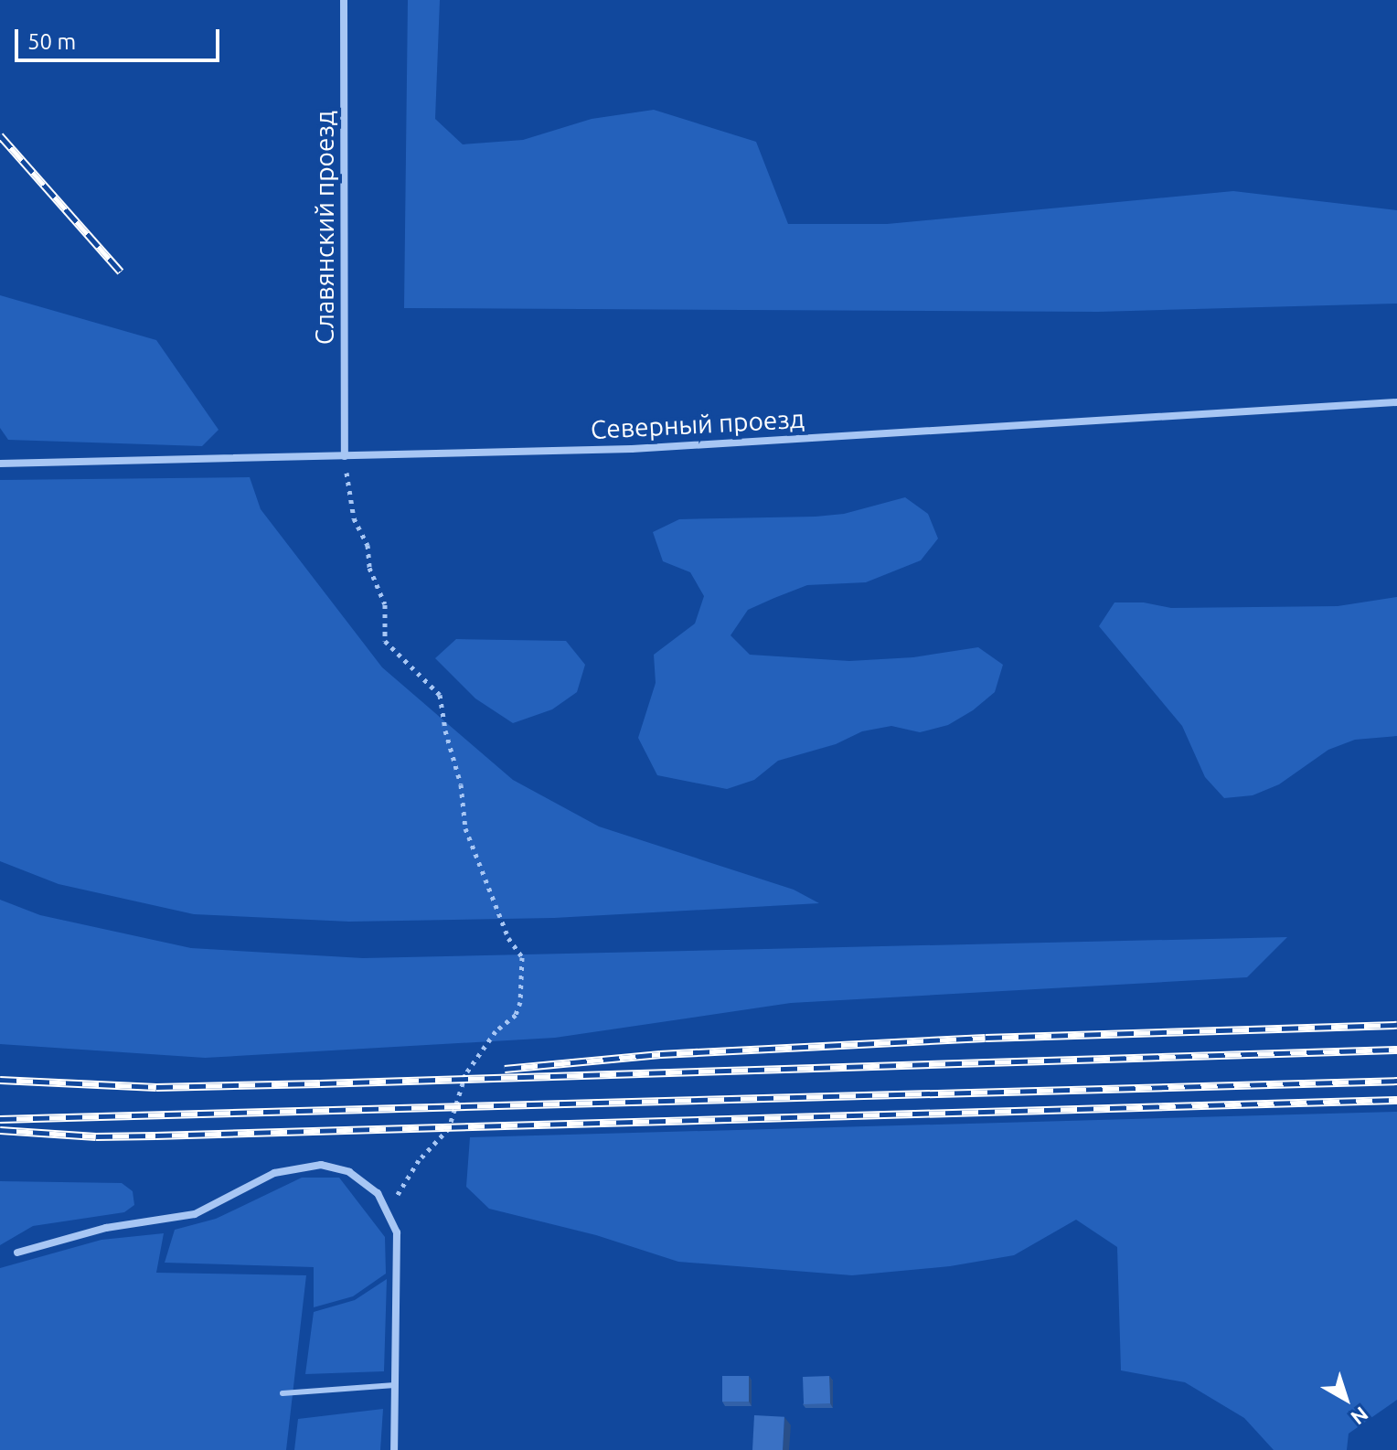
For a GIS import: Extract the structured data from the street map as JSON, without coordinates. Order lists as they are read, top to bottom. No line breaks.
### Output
{"streets":{"street":["Славянский проезд","Северный проезд"]},"crossings":[["Славянский проезд","Северный проезд"]],"scale_bar":"50 m","north":"bottom right"}
